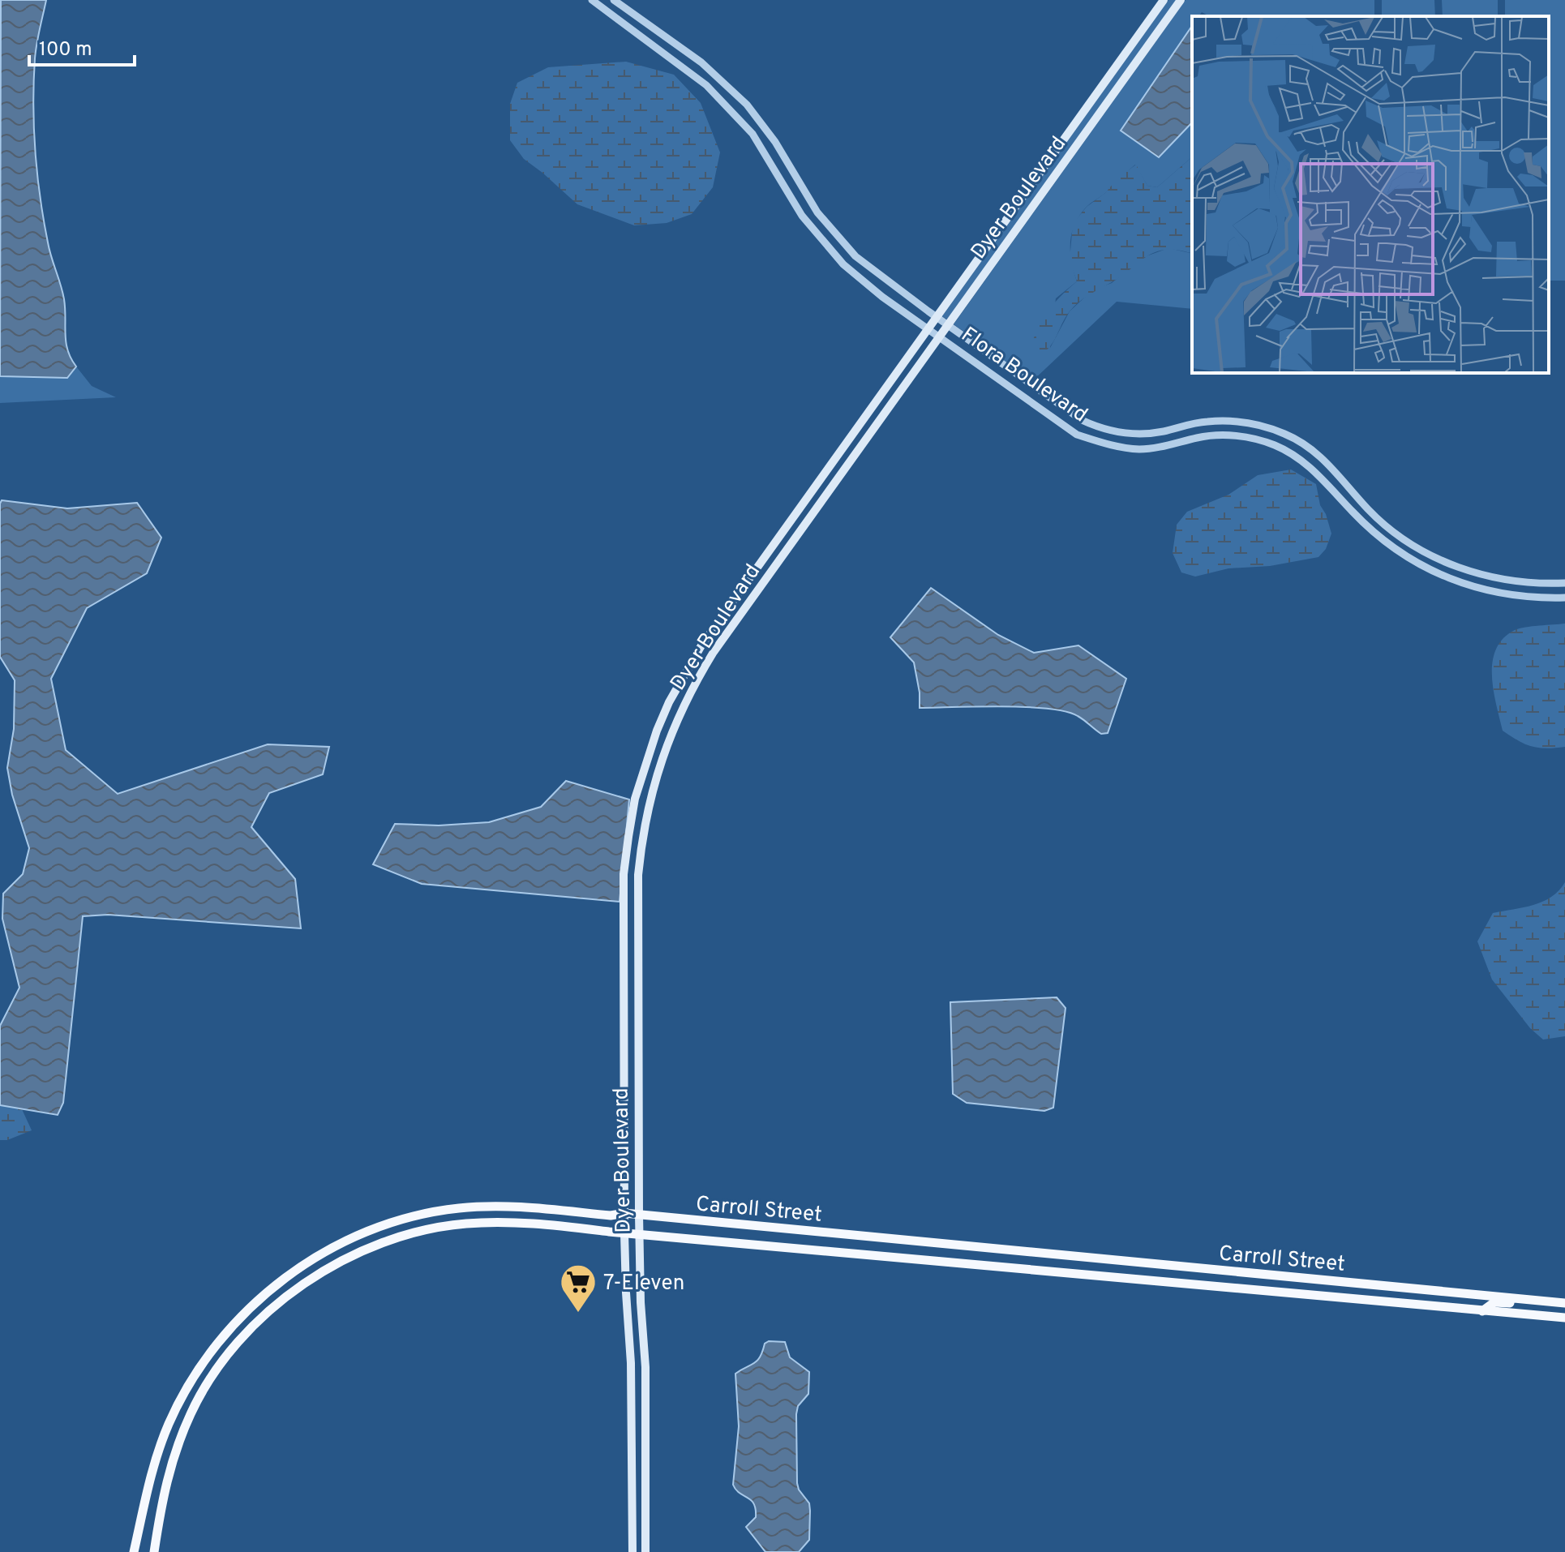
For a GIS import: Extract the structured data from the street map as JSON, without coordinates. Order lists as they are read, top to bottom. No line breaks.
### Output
{"streets":{"main road":["Dyer Boulevard","Carroll Street"],"street":["Flora Boulevard"]},"crossings":[["Dyer Boulevard","Flora Boulevard"],["Dyer Boulevard","Carroll Street"]],"places":{"supermarket":["7-Eleven"]},"scale_bar":"100 m"}
